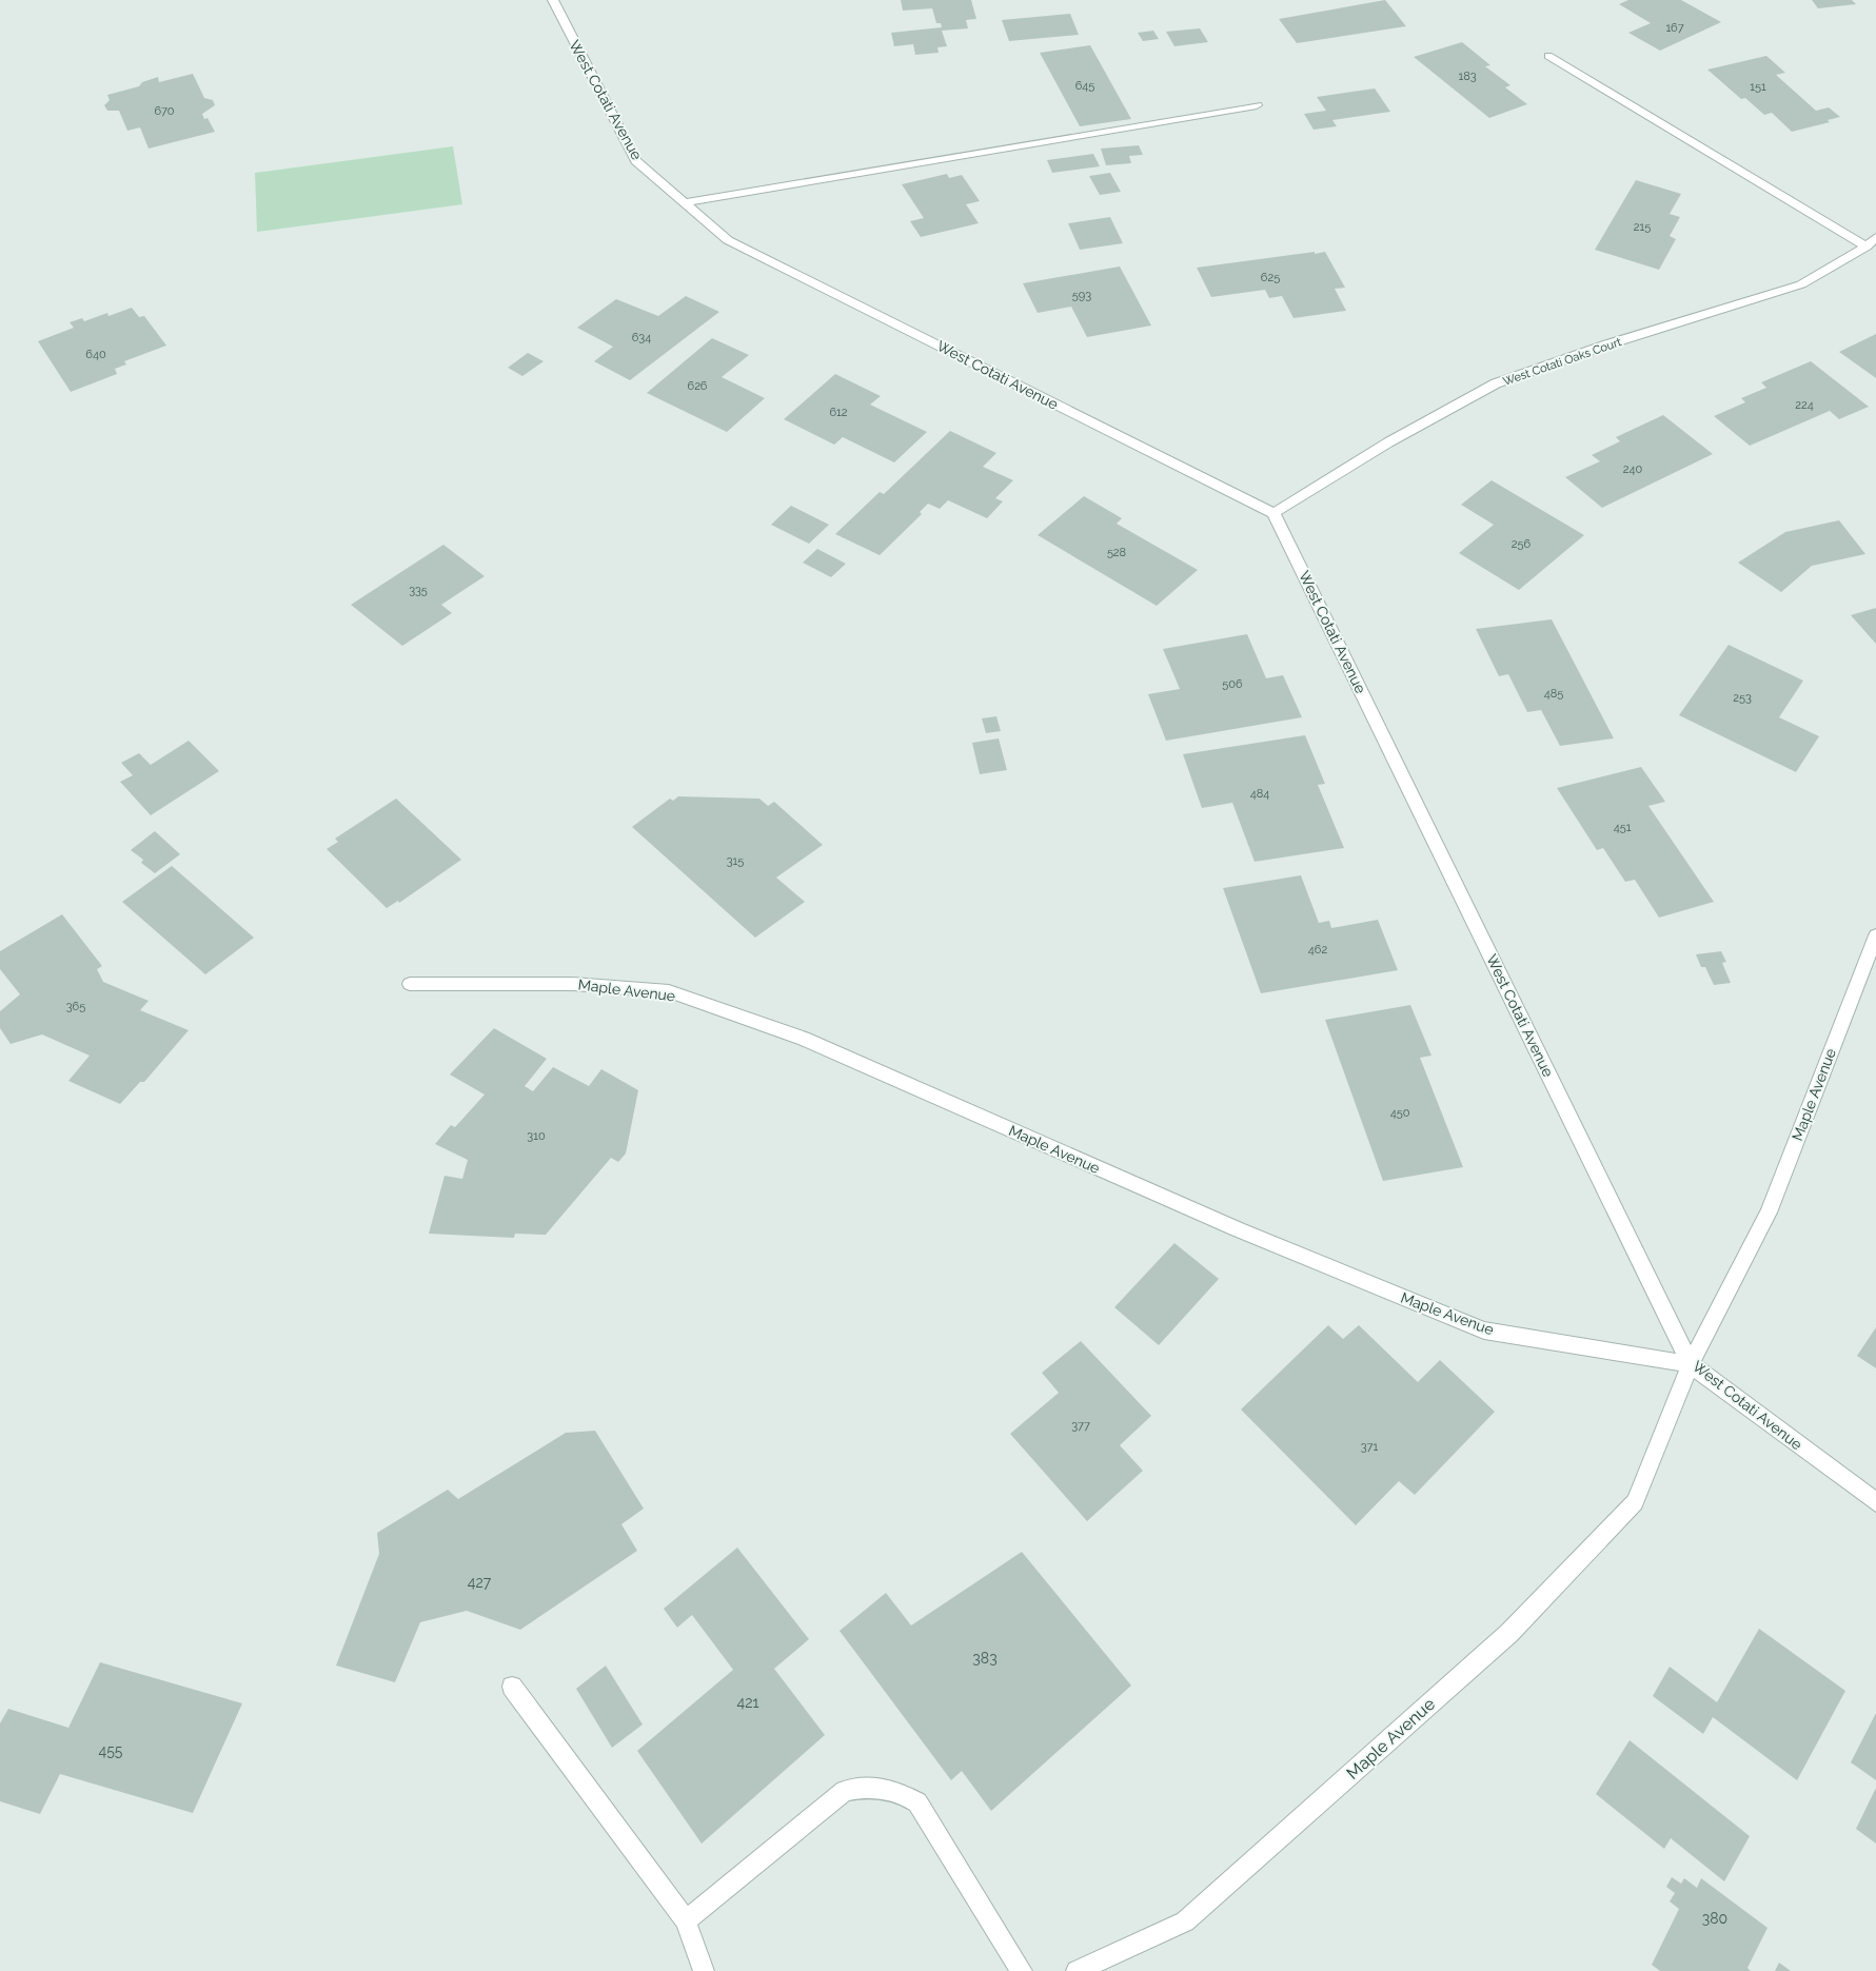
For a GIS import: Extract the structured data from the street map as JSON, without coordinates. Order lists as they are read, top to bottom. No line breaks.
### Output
{"streets":{"street":["West Cotati Avenue","West Cotati Oaks Court","Maple Avenue"]},"crossings":[["West Cotati Avenue","West Cotati Oaks Court"],["West Cotati Avenue","Maple Avenue"]],"house_numbers":["167","183","645","151","670","215","625","593","634","640","626","224","612","240","256","528","335","506","485","253","484","451","315","462","365","450","310","377","371","427","383","421","455","380"]}
